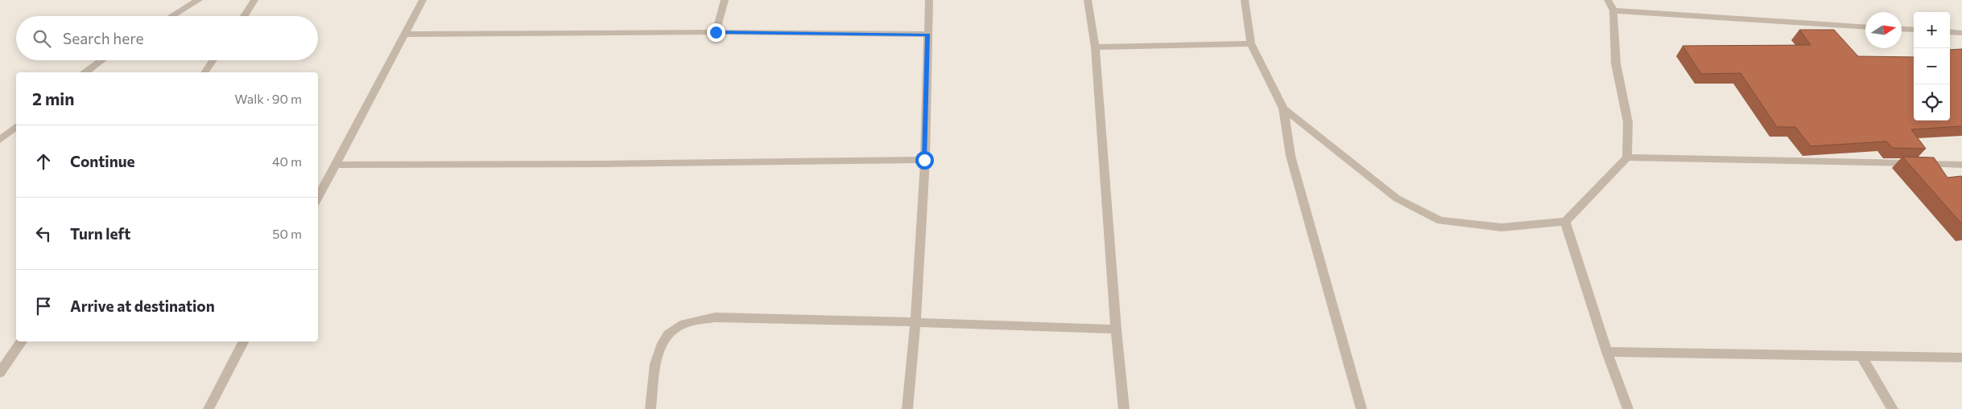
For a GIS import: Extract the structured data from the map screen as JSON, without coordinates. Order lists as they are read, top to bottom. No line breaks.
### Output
{"north":"right","page":{"map_buttons":["+","−"],"search":"Search here","heading":["2 min","Walk · 90 m"],"list":[["Continue","40 m"],["Turn left","50 m"],"Arrive at destination"]}}
